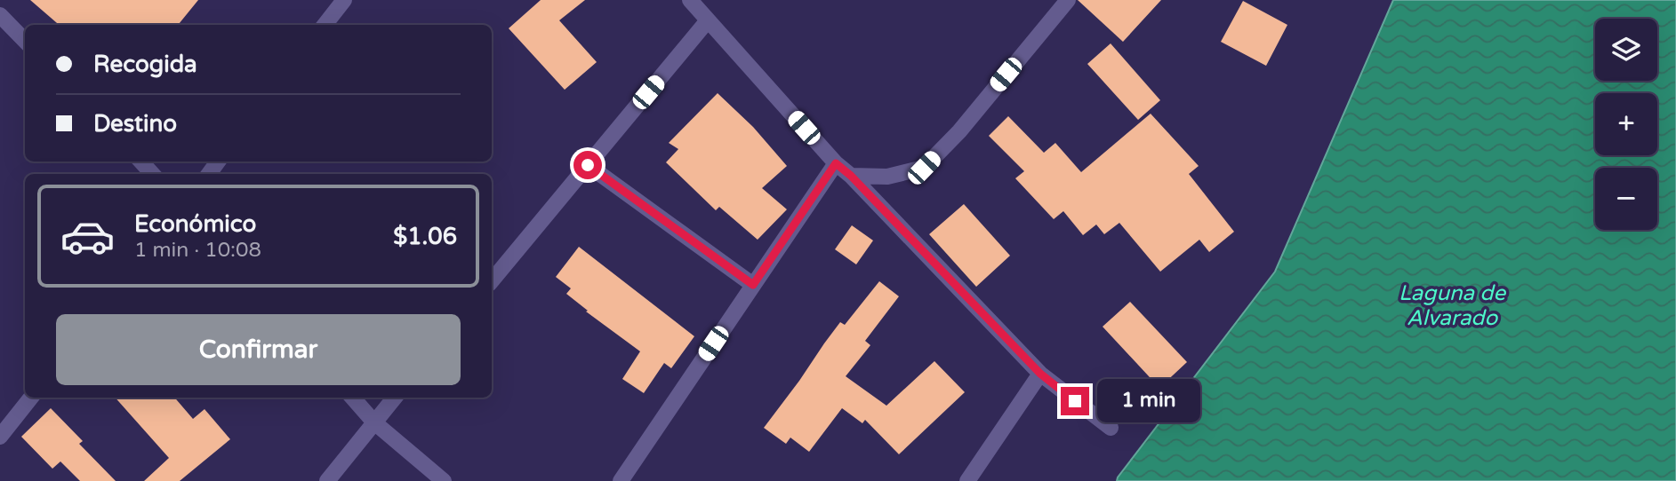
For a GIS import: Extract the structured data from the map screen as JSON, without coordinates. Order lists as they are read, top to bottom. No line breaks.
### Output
{"water":["Laguna de Alvarado"],"page":{"map_buttons":["+","−"],"banner":["Recogida","Destino"],"list":[{"name":"Económico","note":"1 min · 10:08","value":"$1.06"}],"buttons":"Confirmar","bubble":"1 min"}}
